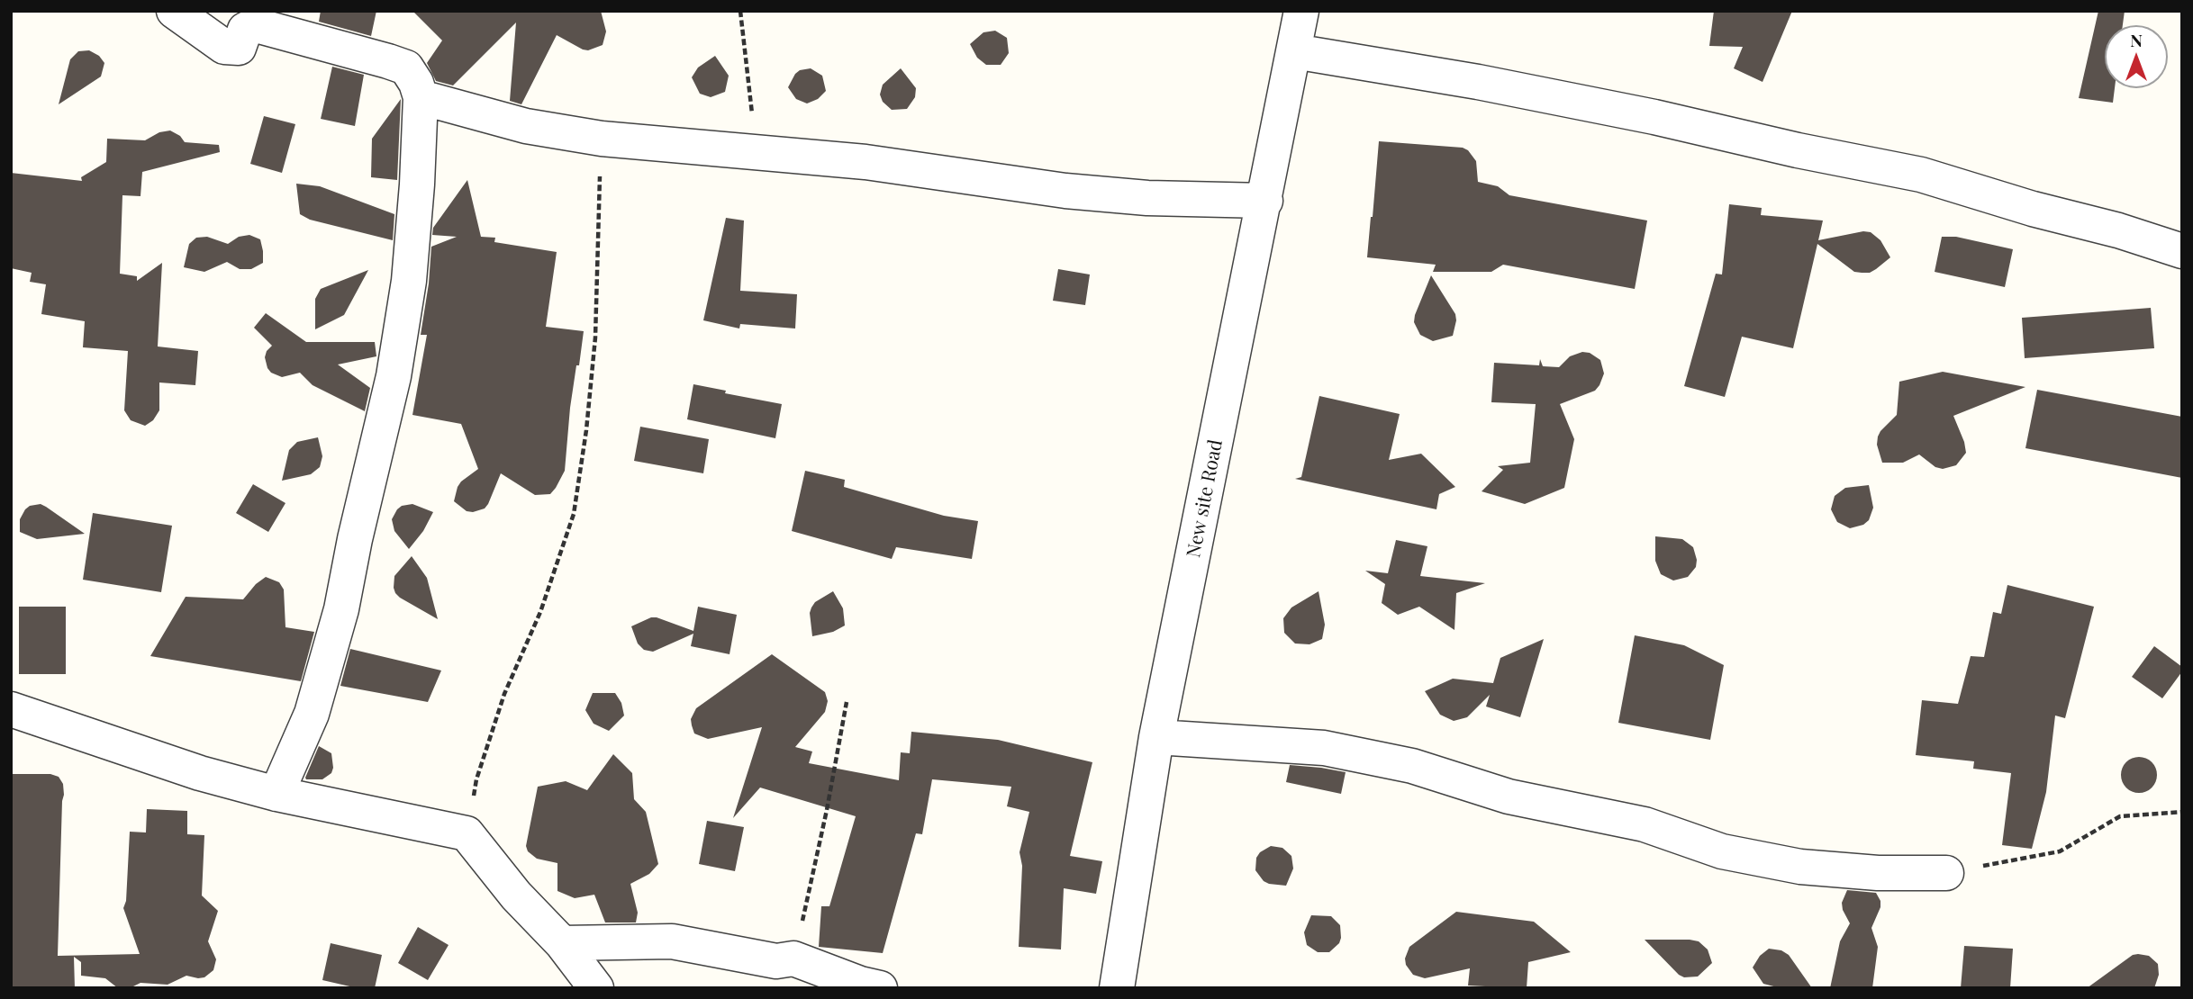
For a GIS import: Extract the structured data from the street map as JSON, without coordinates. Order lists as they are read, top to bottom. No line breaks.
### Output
{"streets":{"street":["New site Road"]},"north":"top"}
